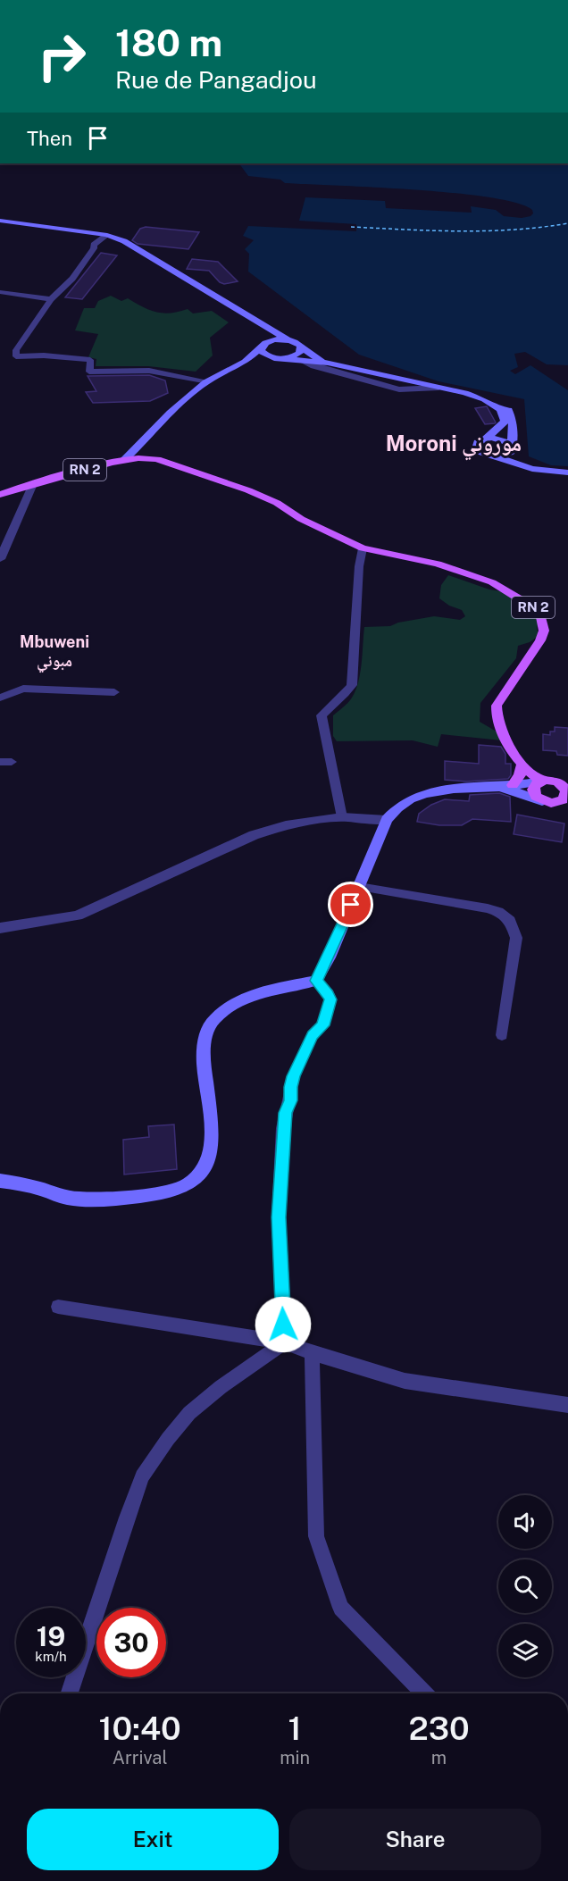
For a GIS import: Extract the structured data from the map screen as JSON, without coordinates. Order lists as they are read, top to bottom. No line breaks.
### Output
{"streets":{"main road":["RN 2"]},"districts":["Moroni موروني","Mbuweni مبوني"],"page":{"turn":["180 m","Rue de Pangadjou"],"then":"Then","speed":"19 km/h","limit":"30","eta":["10:40","Arrival","1","min","230","m"],"buttons":["Exit","Share"]}}
